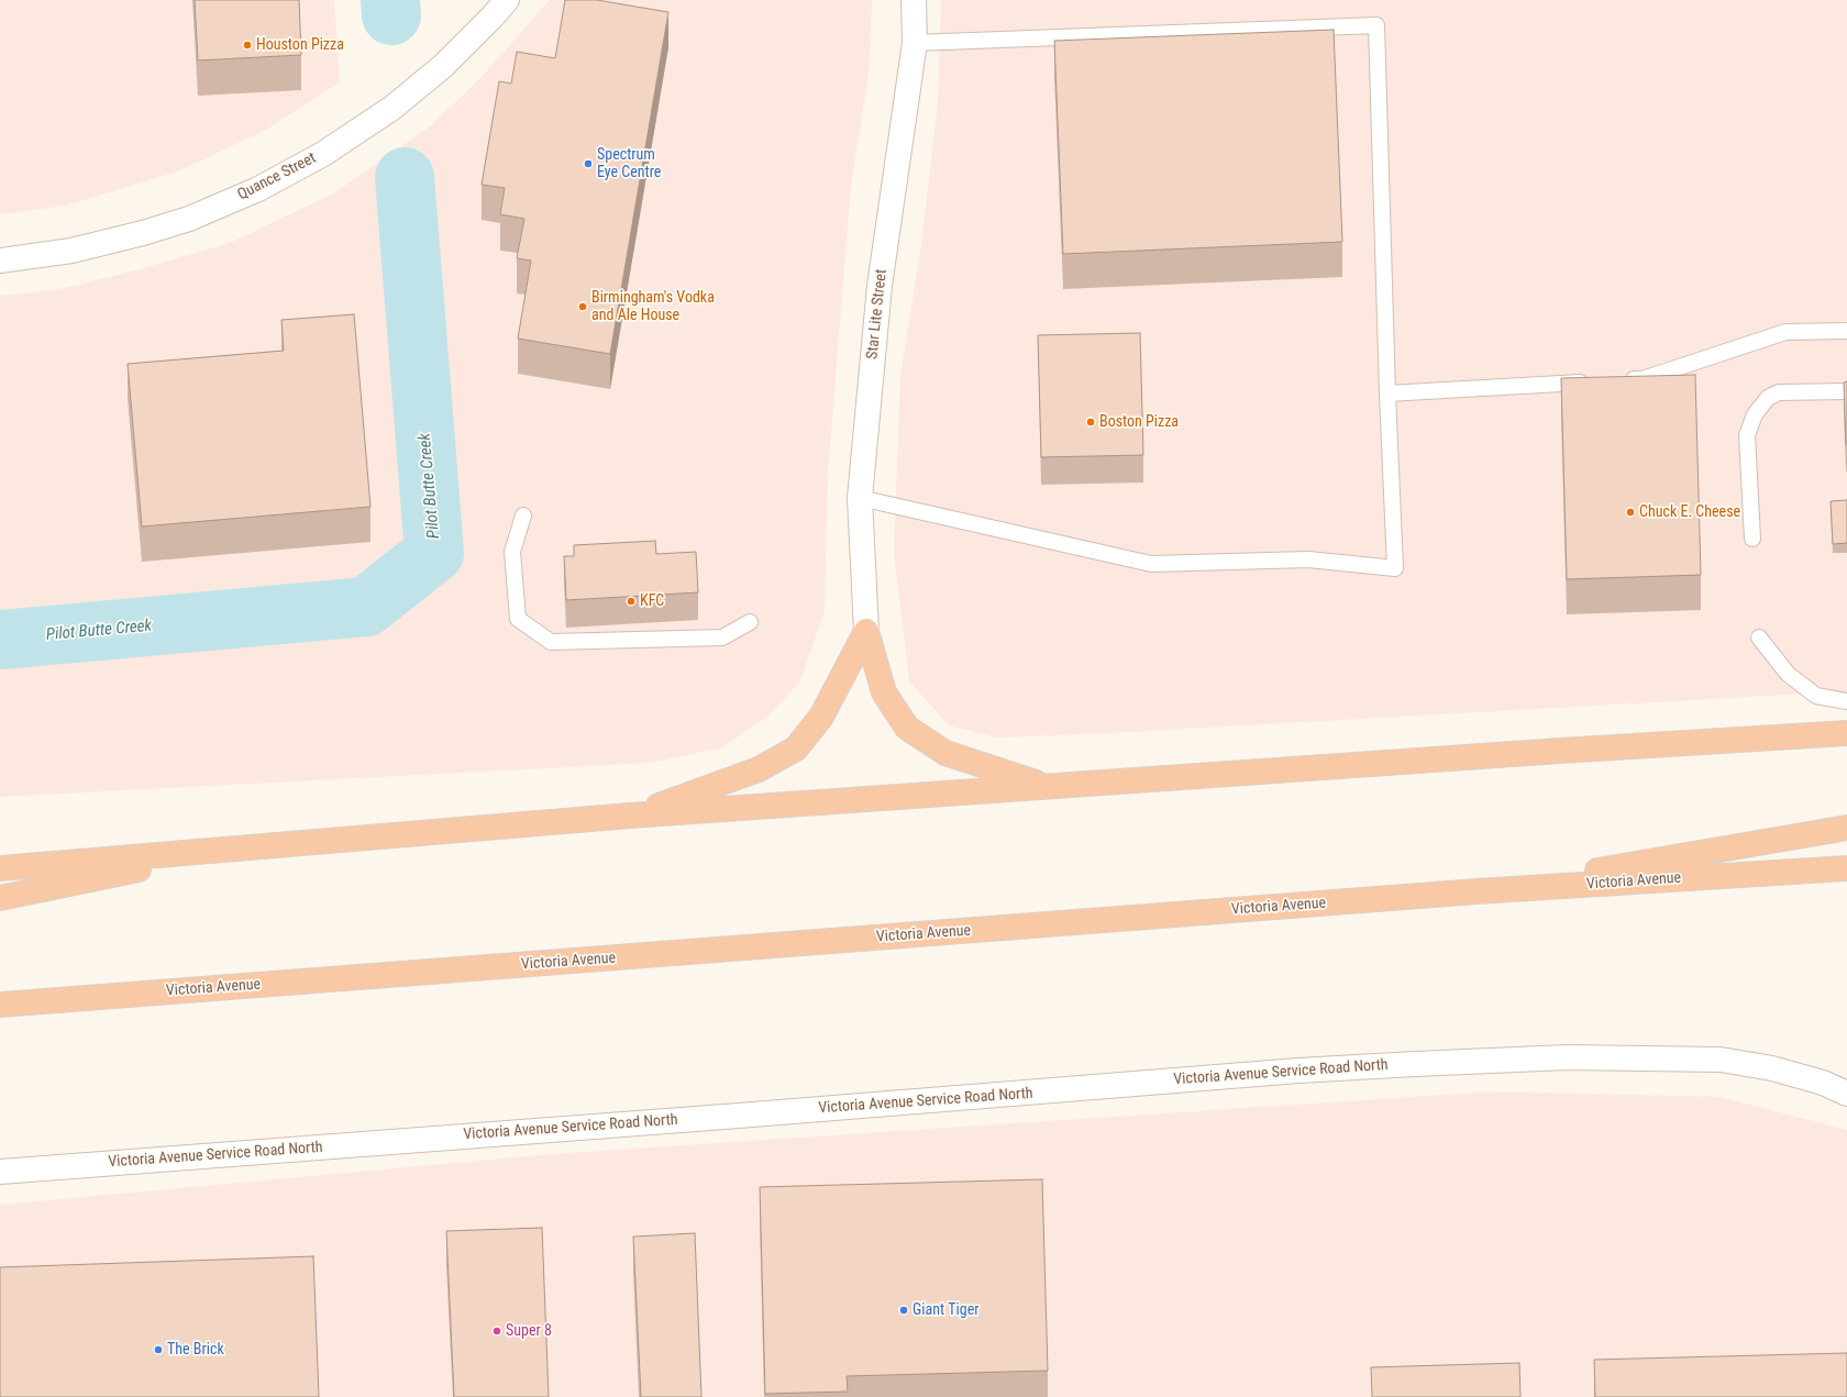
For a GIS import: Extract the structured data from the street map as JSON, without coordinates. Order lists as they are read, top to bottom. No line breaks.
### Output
{"streets":{"highway":["Victoria Avenue"],"street":["Quance Street","Star Lite Street","Victoria Avenue Service Road North"]},"water":["Pilot Butte Creek"],"places":["Houston Pizza","Spectrum Eye Centre","Birmingham's Vodka and Ale House","Boston Pizza","Chuck E. Cheese","KFC","Giant Tiger","Super 8","The Brick"]}
